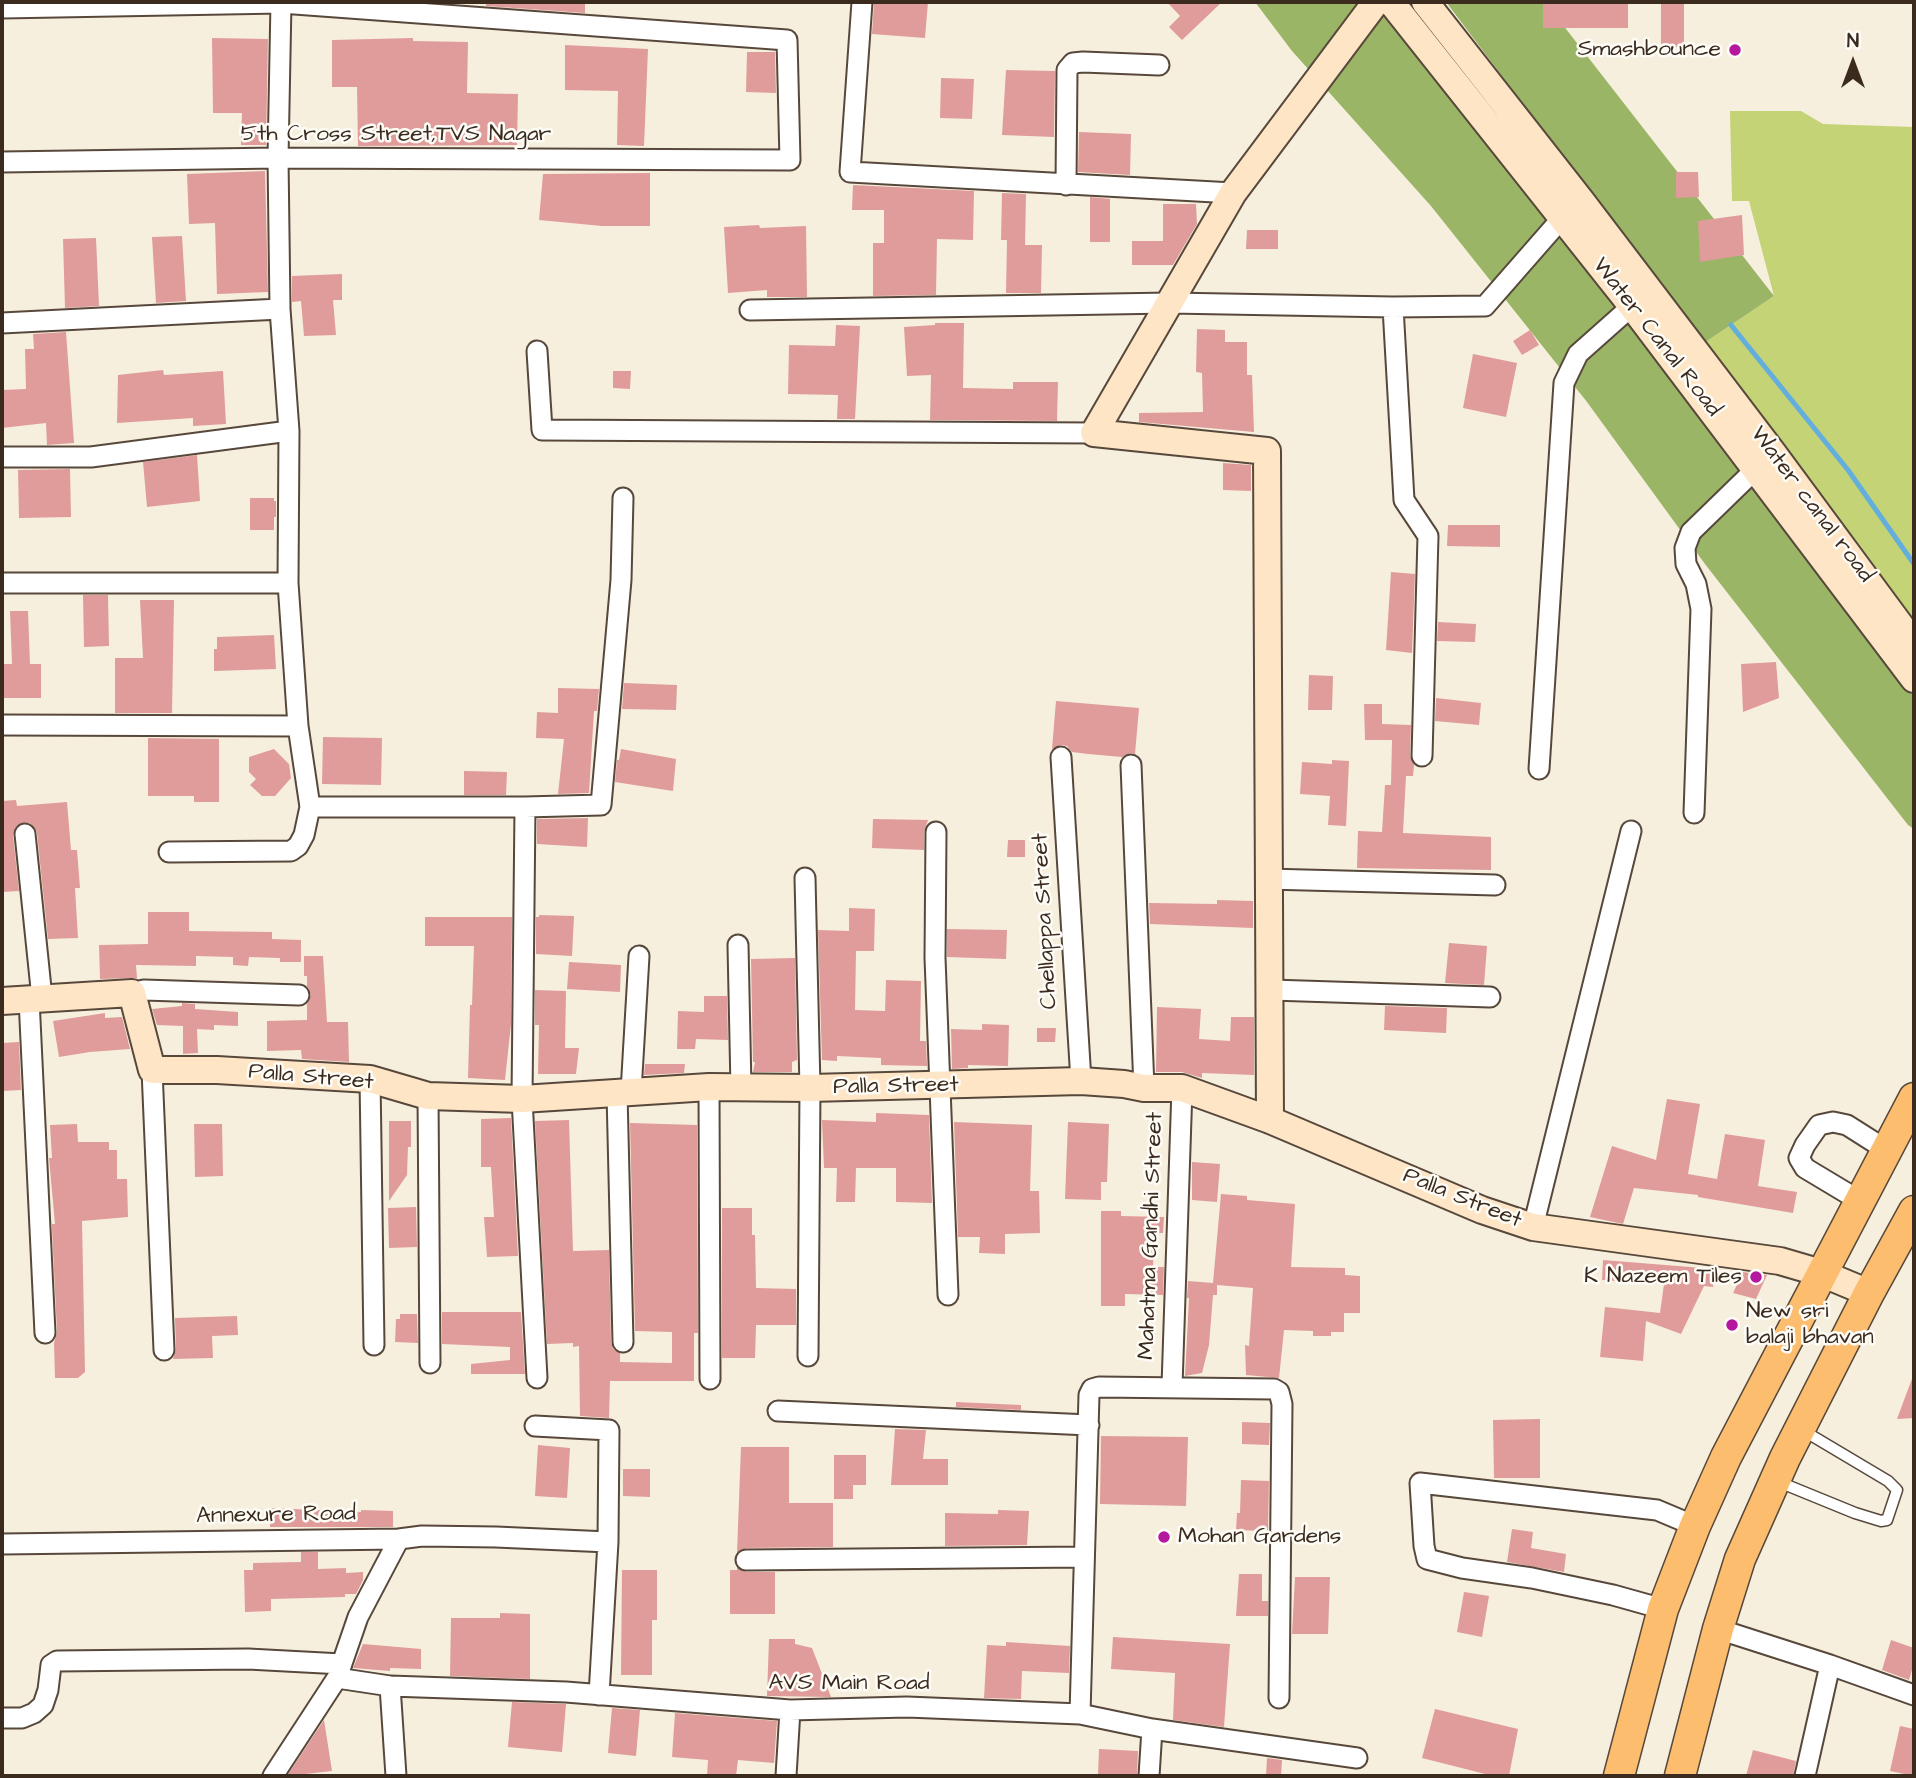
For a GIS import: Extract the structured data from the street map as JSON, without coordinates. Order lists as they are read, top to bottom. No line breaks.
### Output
{"streets":{"street":["5th Cross Street,TVS Nagar","Water Canal Road","Water canal road","Chellappa Street","Palla Street","Mahatma Gandhi Street","Annexure Road","AVS Main Road"]},"crossings":[["Water Canal Road","Water canal road"],["Chellappa Street","Palla Street"],["Palla Street","Mahatma Gandhi Street"]],"places":["Smashbounce","K Nazeem Tiles","New sri balaji bhavan","Mohan Gardens"],"north":"top"}
